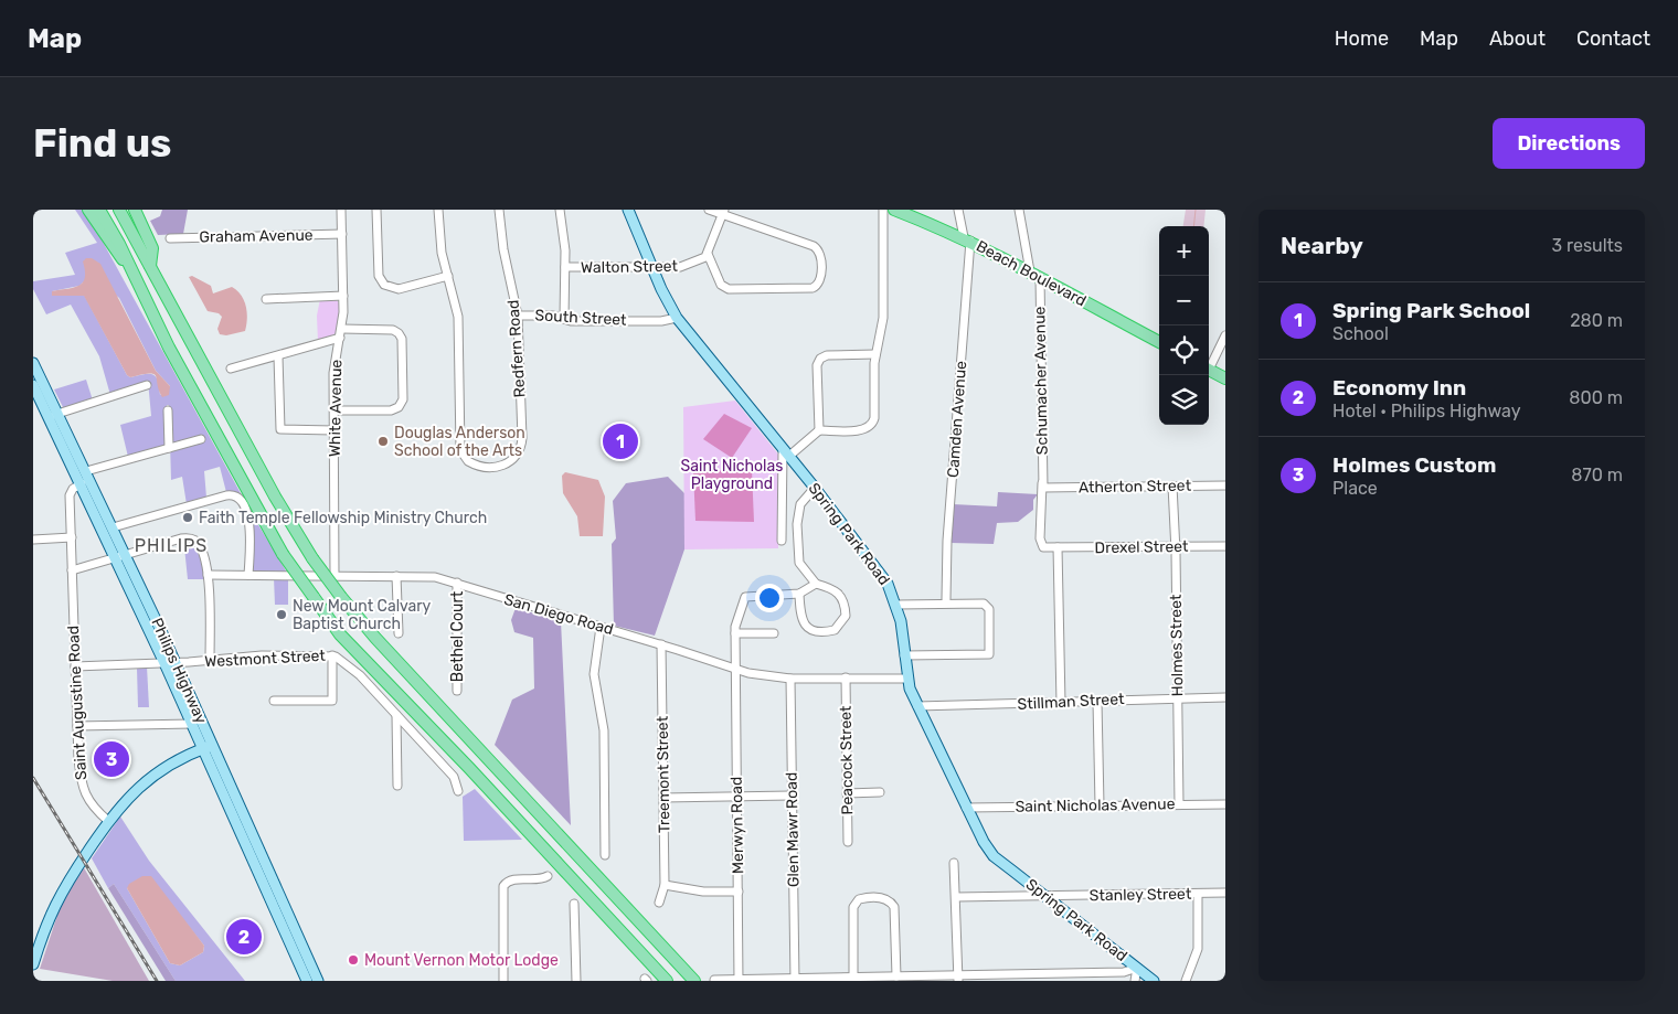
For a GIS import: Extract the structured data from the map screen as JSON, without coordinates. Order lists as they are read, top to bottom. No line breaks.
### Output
{"streets":{"highway":["Beach Boulevard"],"main road":["Spring Park Road","Philips Highway"],"street":["Graham Avenue","Walton Street","South Street","Redfern Road","Schumacher Avenue","White Avenue","Camden Avenue","Atherton Street","Drexel Street","San Diego Road","Bethel Court","Holmes Street","Westmont Street","Stillman Street","Saint Augustine Road","Peacock Street","Treemont Street","Saint Nicholas Avenue","Merwyn Road","Glen Mawr Road","Stanley Street"]},"crossings":[["Graham Avenue","White Avenue"],["Walton Street","Spring Park Road"],["Beach Boulevard","Schumacher Avenue"],["Beach Boulevard","Camden Avenue"],["South Street","Redfern Road"],["South Street","Spring Park Road"],["Schumacher Avenue","Atherton Street"],["Schumacher Avenue","Drexel Street"],["White Avenue","San Diego Road"],["Atherton Street","Holmes Street"],["Spring Park Road","San Diego Road"],["Spring Park Road","Stillman Street"],["Spring Park Road","Saint Nicholas Avenue"],["Spring Park Road","Stanley Street"],["Drexel Street","Holmes Street"],["San Diego Road","Bethel Court"],["San Diego Road","Peacock Street"],["San Diego Road","Treemont Street"],["San Diego Road","Merwyn Road"],["San Diego Road","Glen Mawr Road"],["Holmes Street","Stillman Street"],["Holmes Street","Saint Nicholas Avenue"],["Westmont Street","Philips Highway"],["Westmont Street","Saint Augustine Road"],["Philips Highway","Saint Augustine Road"]],"districts":["PHILIPS"],"parks":["Saint Nicholas Playground"],"places":["Douglas Anderson School of the Arts","Faith Temple Fellowship Ministry Church","New Mount Calvary Baptist Church","Mount Vernon Motor Lodge"],"page":{"header":"Map","nav":["Home","Map","About","Contact"],"buttons":"Directions","title":"Find us","heading":["Nearby","3 results"],"map_buttons":["+","−"],"list":[{"mark":"1","name":"Spring Park School","note":"School","value":"280 m"},{"mark":"2","name":"Economy Inn","note":"Hotel · Philips Highway","value":"800 m"},{"mark":"3","name":"Holmes Custom","note":"Place","value":"870 m"}],"pins":["1","3","2"]}}
